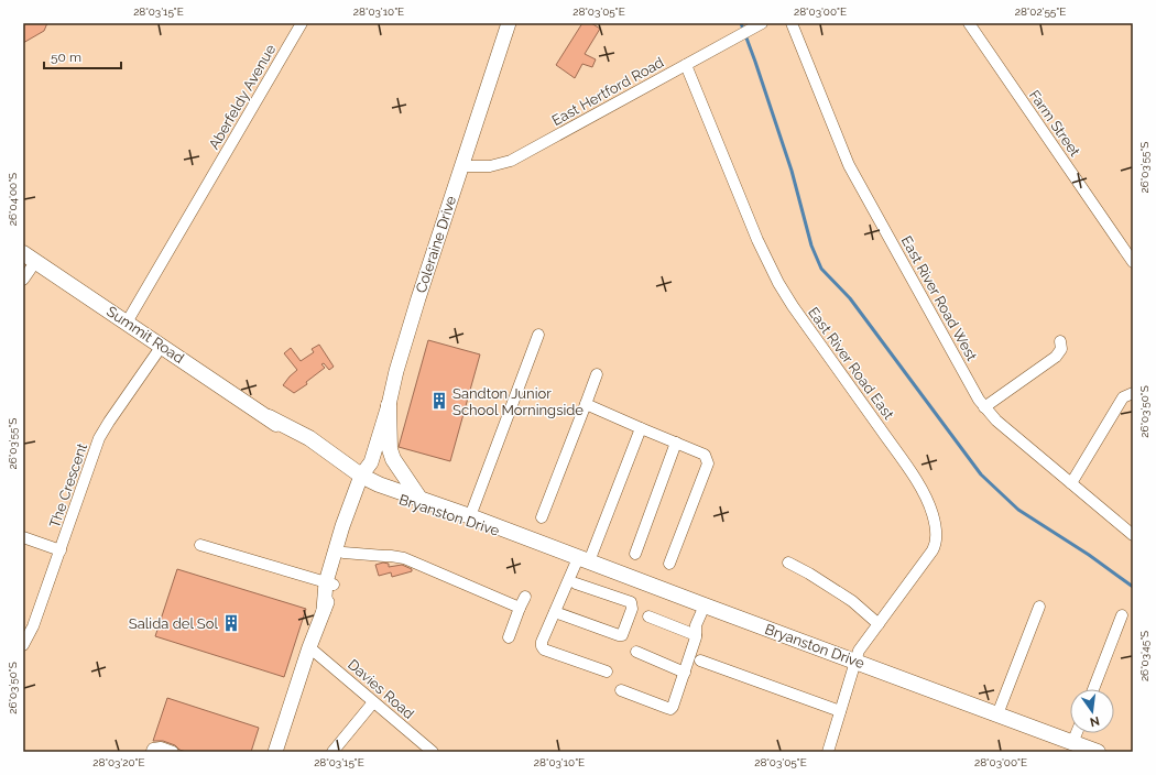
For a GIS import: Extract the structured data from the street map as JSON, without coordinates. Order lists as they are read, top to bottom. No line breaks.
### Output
{"streets":{"main road":["Summit Road","Bryanston Drive"],"street":["East Hertford Road","Aberfeldy Avenue","Farm Street","Coleraine Drive","East River Road West","East River Road East","The Crescent","Davies Road"]},"crossings":[["East Hertford Road","Coleraine Drive"],["East Hertford Road","East River Road East"],["Aberfeldy Avenue","Summit Road"],["Coleraine Drive","Summit Road"],["Coleraine Drive","Bryanston Drive"],["Coleraine Drive","Davies Road"],["Summit Road","The Crescent"],["Summit Road","Bryanston Drive"],["East River Road East","Bryanston Drive"]],"places":{"building":["Sandton Junior School Morningside","Salida del Sol"]},"scale_bar":"50 m","north":"bottom","coordinates":["28°03'15\"E","28°03'10\"E","28°03'05\"E","28°03'00\"E","28°02'55\"E","26°03'55\"S","26°04'00\"S","26°03'50\"S","26°03'45\"S","28°03'20\"E"]}
